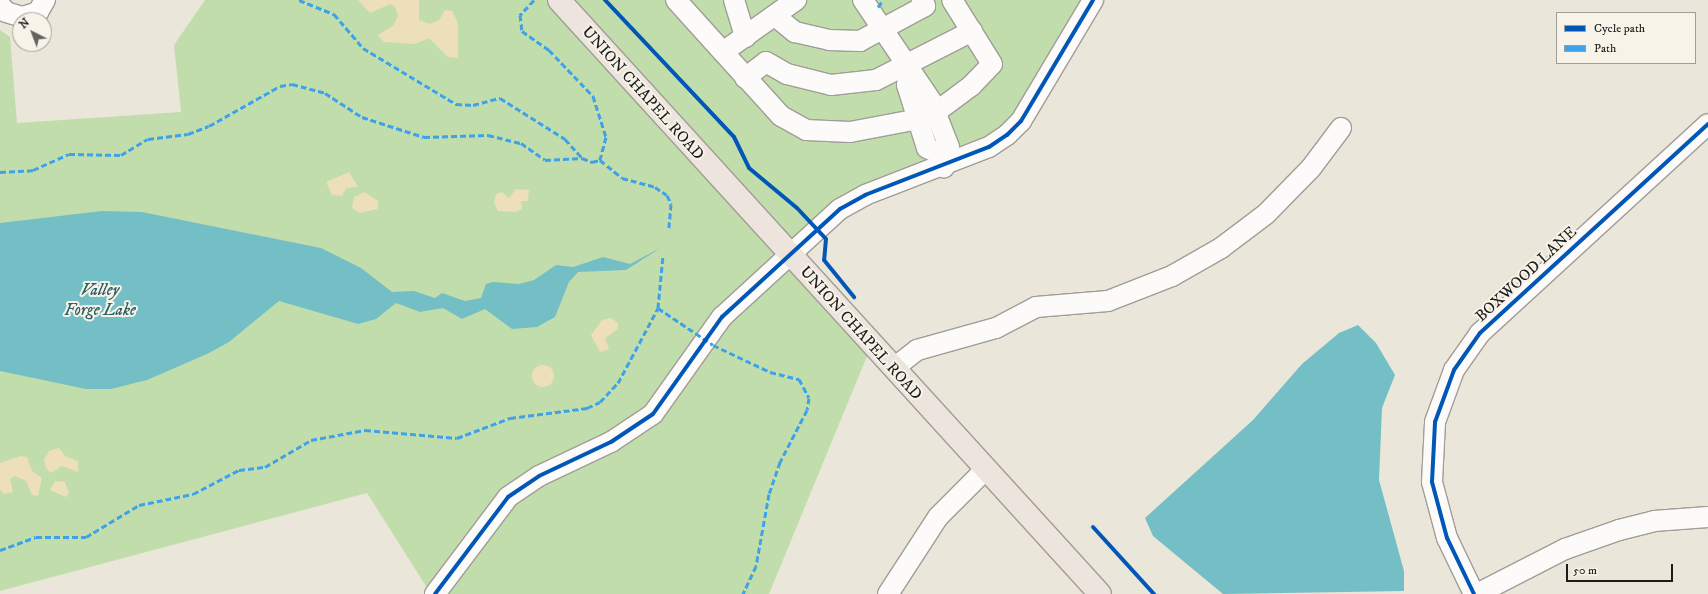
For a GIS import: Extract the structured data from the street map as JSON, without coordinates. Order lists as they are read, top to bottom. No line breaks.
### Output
{"streets":{"main road":["UNION CHAPEL ROAD"],"street":["BOXWOOD LANE"]},"water":["Valley Forge Lake"],"legend":["Cycle path","Path"],"scale_bar":"50 m","north":"top left"}
